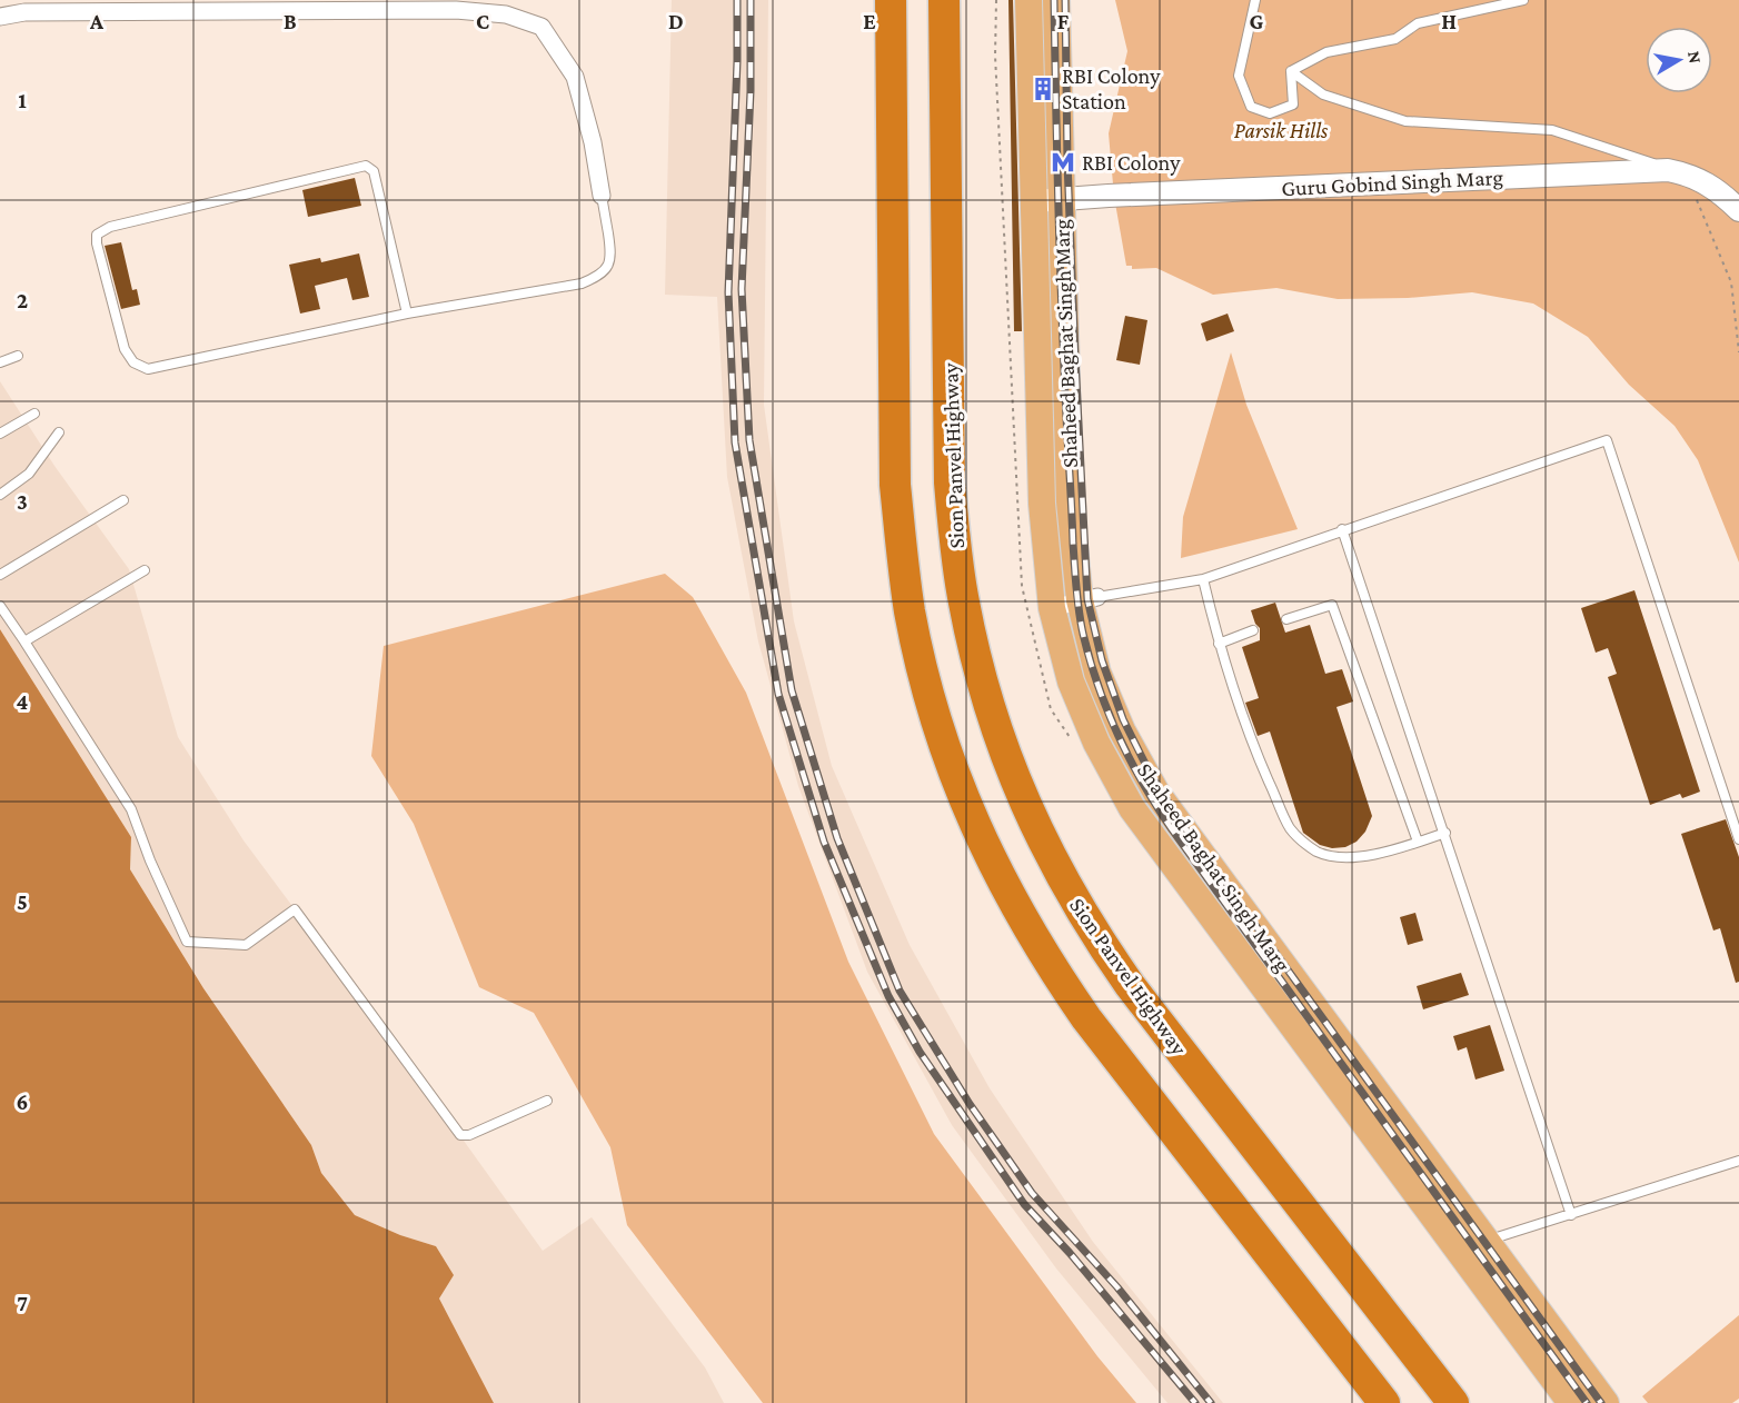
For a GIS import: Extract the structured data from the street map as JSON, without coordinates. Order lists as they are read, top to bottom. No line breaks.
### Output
{"streets":{"highway":["Sion Panvel Highway"],"main road":["Shaheed Baghat Singh Marg"],"street":["Guru Gobind Singh Marg"]},"crossings":[["Guru Gobind Singh Marg","Shaheed Baghat Singh Marg"]],"parks":["Parsik Hills"],"places":{"building":["RBI Colony Station"],"metro station":["RBI Colony"]},"north":"right","grid":{"columns":["A","B","C","D","E","F","G","H"],"rows":["1","2","3","4","5","6","7"]}}
